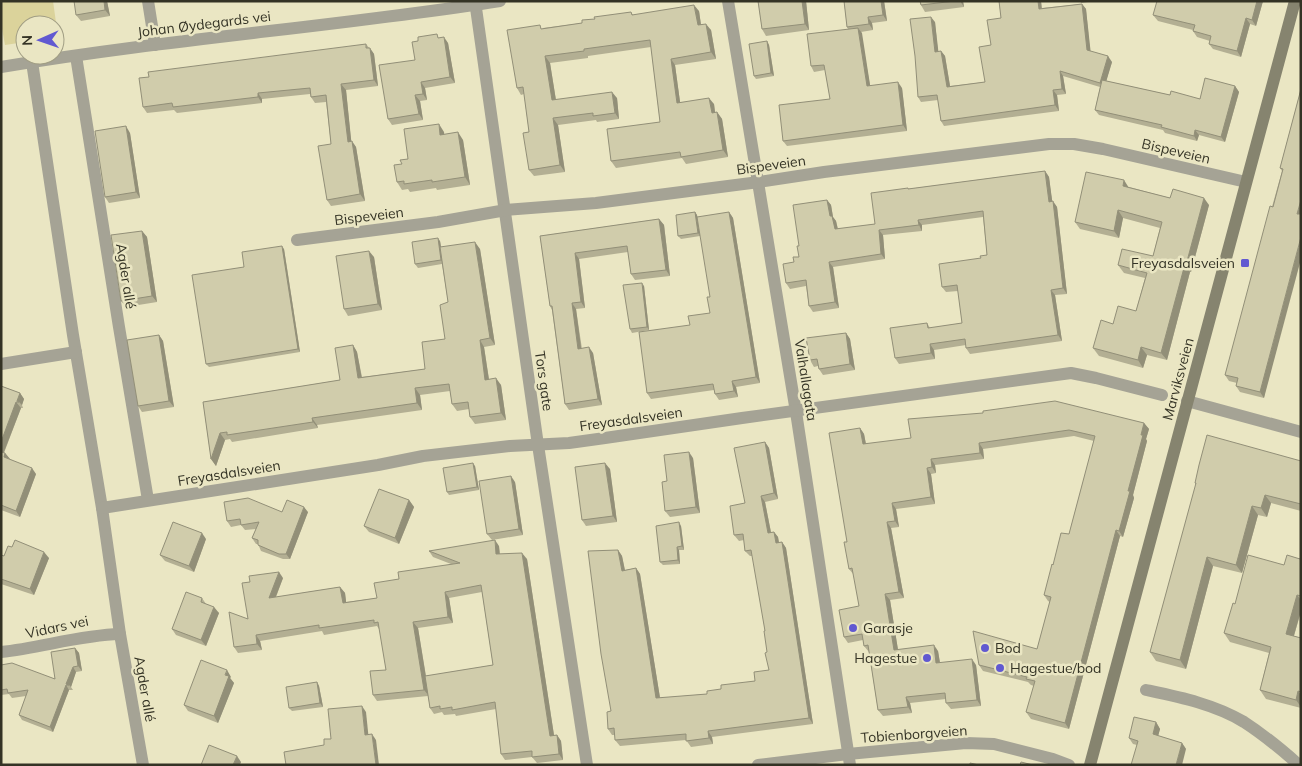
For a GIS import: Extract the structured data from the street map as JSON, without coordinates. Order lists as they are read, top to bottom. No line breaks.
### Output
{"streets":{"main road":["Marviksveien"],"street":["Johan Øydegards vei","Bispeveien","Agder allé","Valhallagata","Tors gate","Freyasdalsveien","Vidars vei","Tobienborgveien"]},"crossings":[["Johan Øydegards vei","Agder allé"],["Johan Øydegards vei","Tors gate"],["Bispeveien","Marviksveien"],["Bispeveien","Valhallagata"],["Bispeveien","Tors gate"],["Agder allé","Freyasdalsveien"],["Agder allé","Vidars vei"],["Valhallagata","Freyasdalsveien"],["Valhallagata","Tobienborgveien"],["Tors gate","Freyasdalsveien"]],"places":{"transit":["Freyasdalsveien"],"other":["Garasje","Bod","Hagestue","Hagestue/bod"]},"north":"left"}
